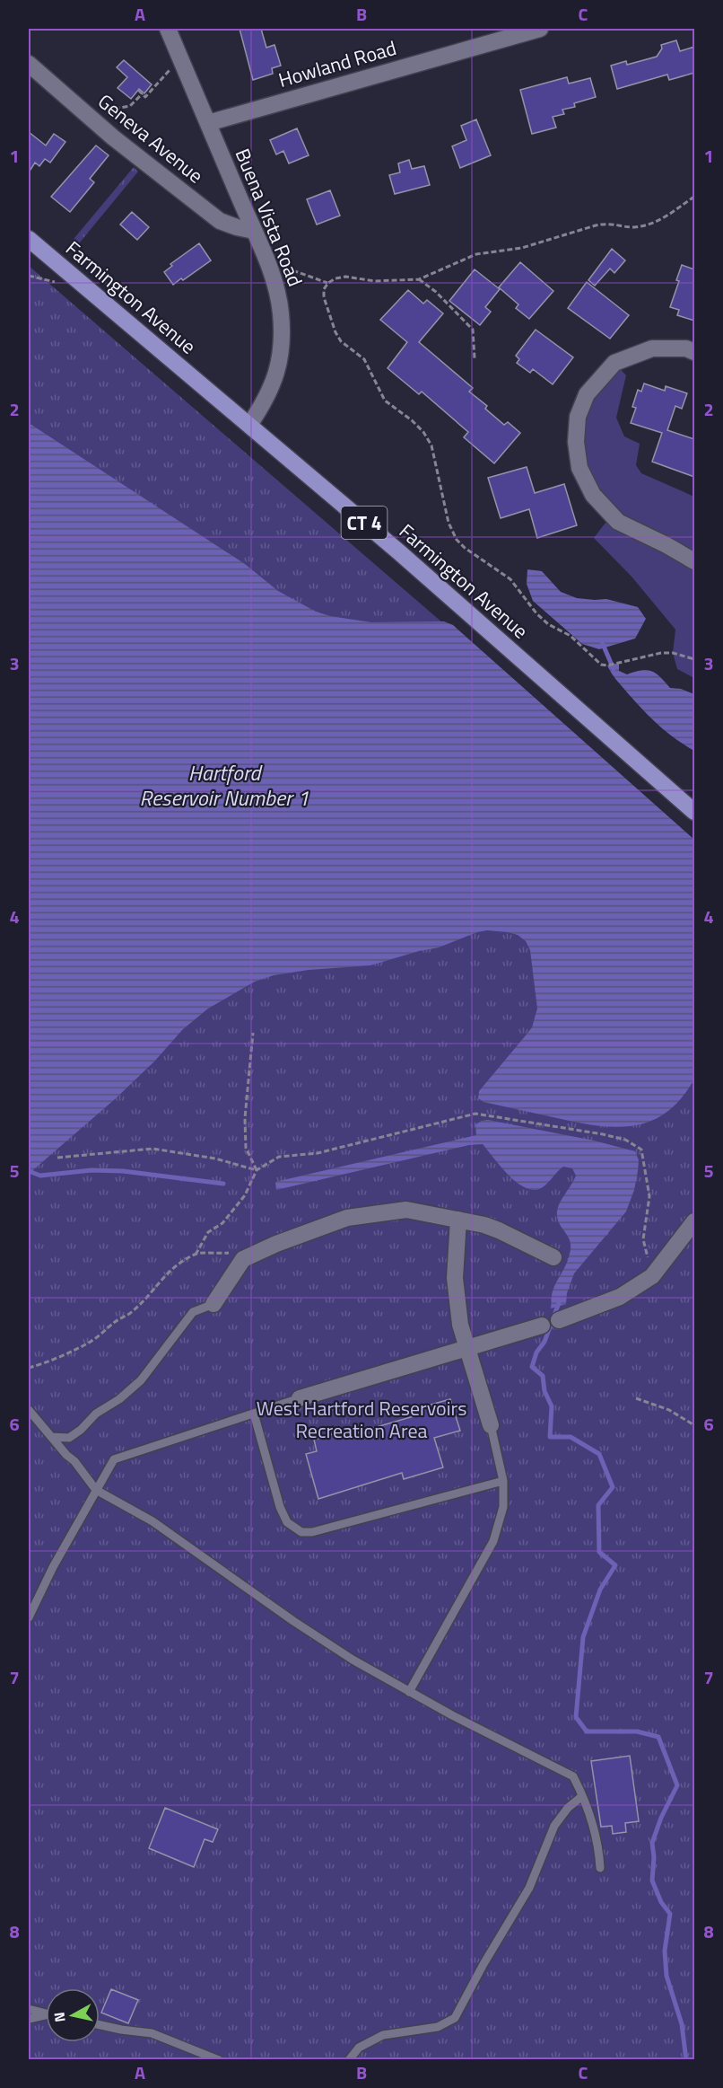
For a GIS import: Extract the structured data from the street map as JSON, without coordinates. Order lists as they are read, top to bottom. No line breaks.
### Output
{"streets":{"main road":["Farmington Avenue","CT 4"],"street":["Howland Road","Geneva Avenue","Buena Vista Road"]},"crossings":[["Howland Road","Buena Vista Road"],["Geneva Avenue","Buena Vista Road"],["Buena Vista Road","Farmington Avenue"]],"water":["Hartford Reservoir Number 1"],"parks":["West Hartford Reservoirs Recreation Area"],"north":"left","grid":{"columns":["A","B","C"],"rows":["1","2","3","4","5","6","7","8"]}}
